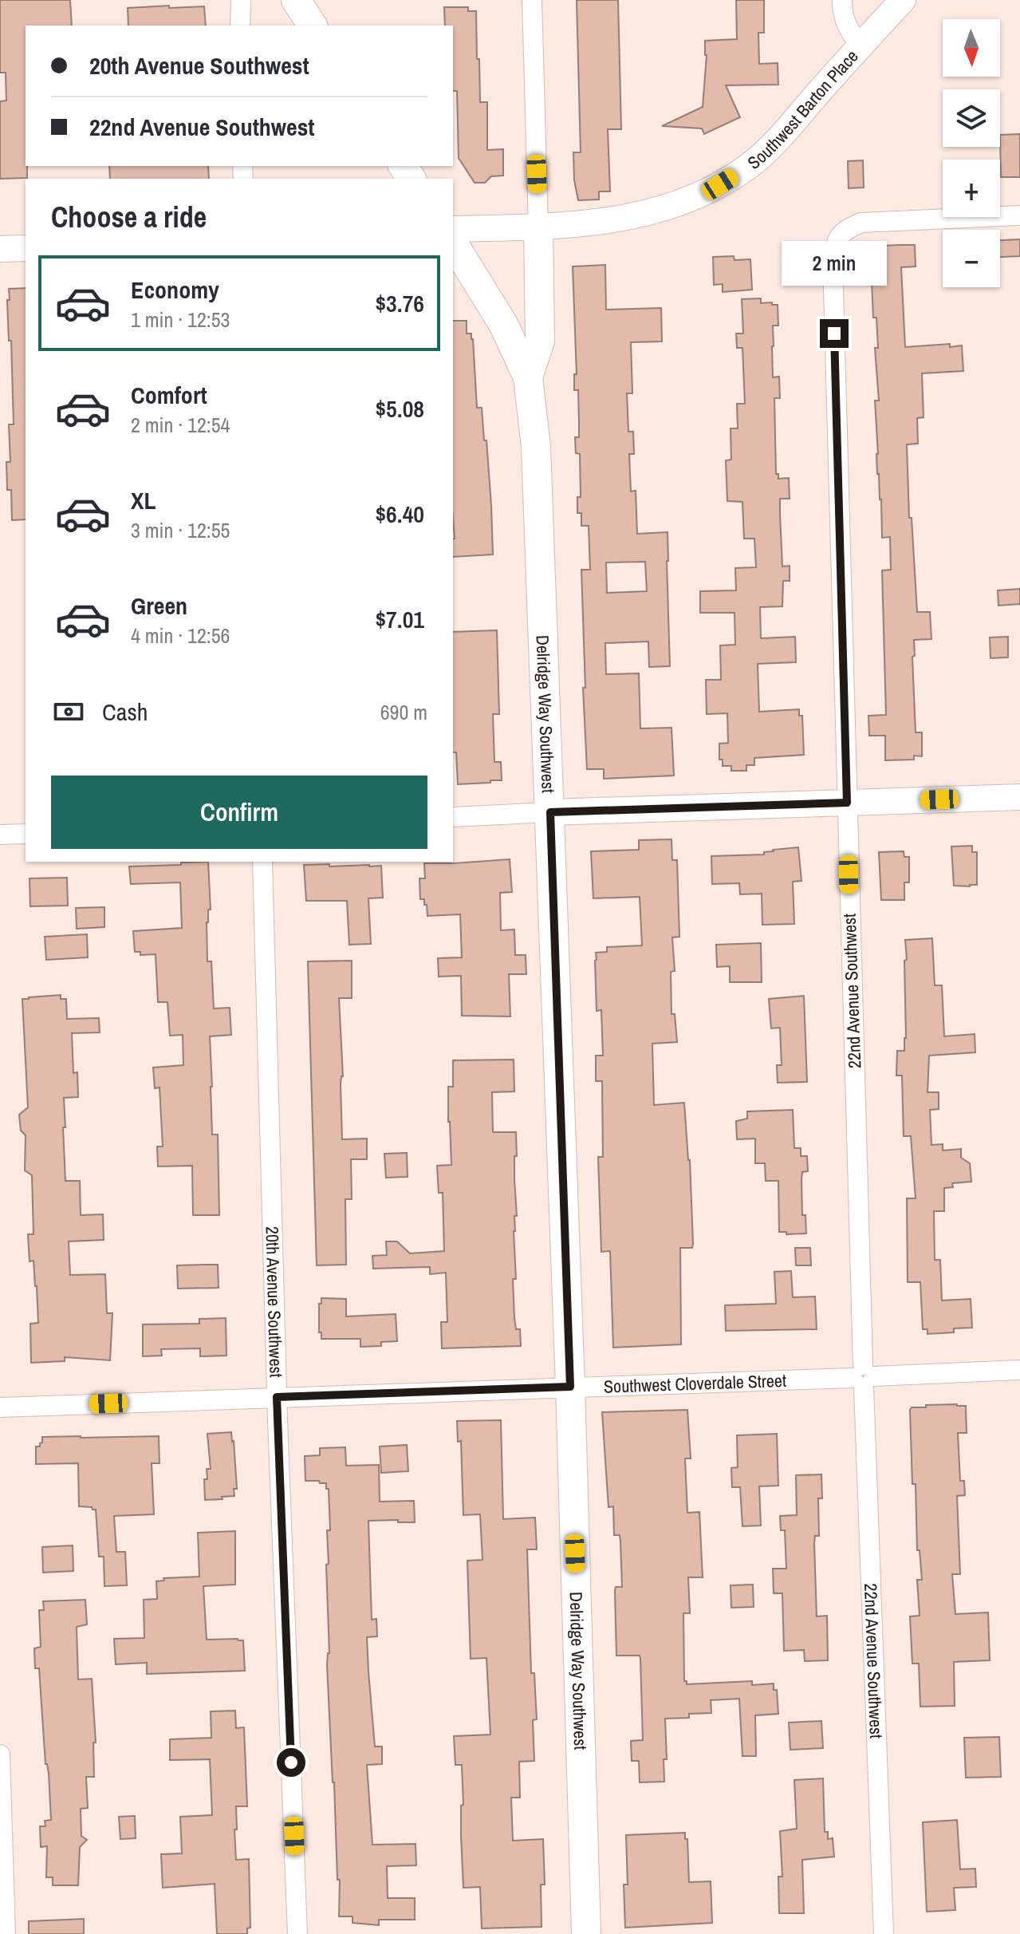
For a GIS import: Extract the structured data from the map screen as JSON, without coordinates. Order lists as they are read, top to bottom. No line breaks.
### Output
{"streets":{"main road":["Delridge Way Southwest"],"street":["Southwest Barton Place","22nd Avenue Southwest","20th Avenue Southwest","Southwest Cloverdale Street"]},"crossings":[["Delridge Way Southwest","Southwest Cloverdale Street"],["22nd Avenue Southwest","Southwest Cloverdale Street"],["20th Avenue Southwest","Southwest Cloverdale Street"]],"north":"bottom","page":{"map_buttons":["+","−"],"banner":["20th Avenue Southwest","22nd Avenue Southwest"],"heading":"Choose a ride","bubble":"2 min","list":[{"name":"Economy","note":"1 min · 12:53","value":"$3.76"},{"name":"Comfort","note":"2 min · 12:54","value":"$5.08"},{"name":"XL","note":"3 min · 12:55","value":"$6.40"},{"name":"Green","note":"4 min · 12:56","value":"$7.01"}],"pay":["Cash","690 m"],"buttons":"Confirm"}}
